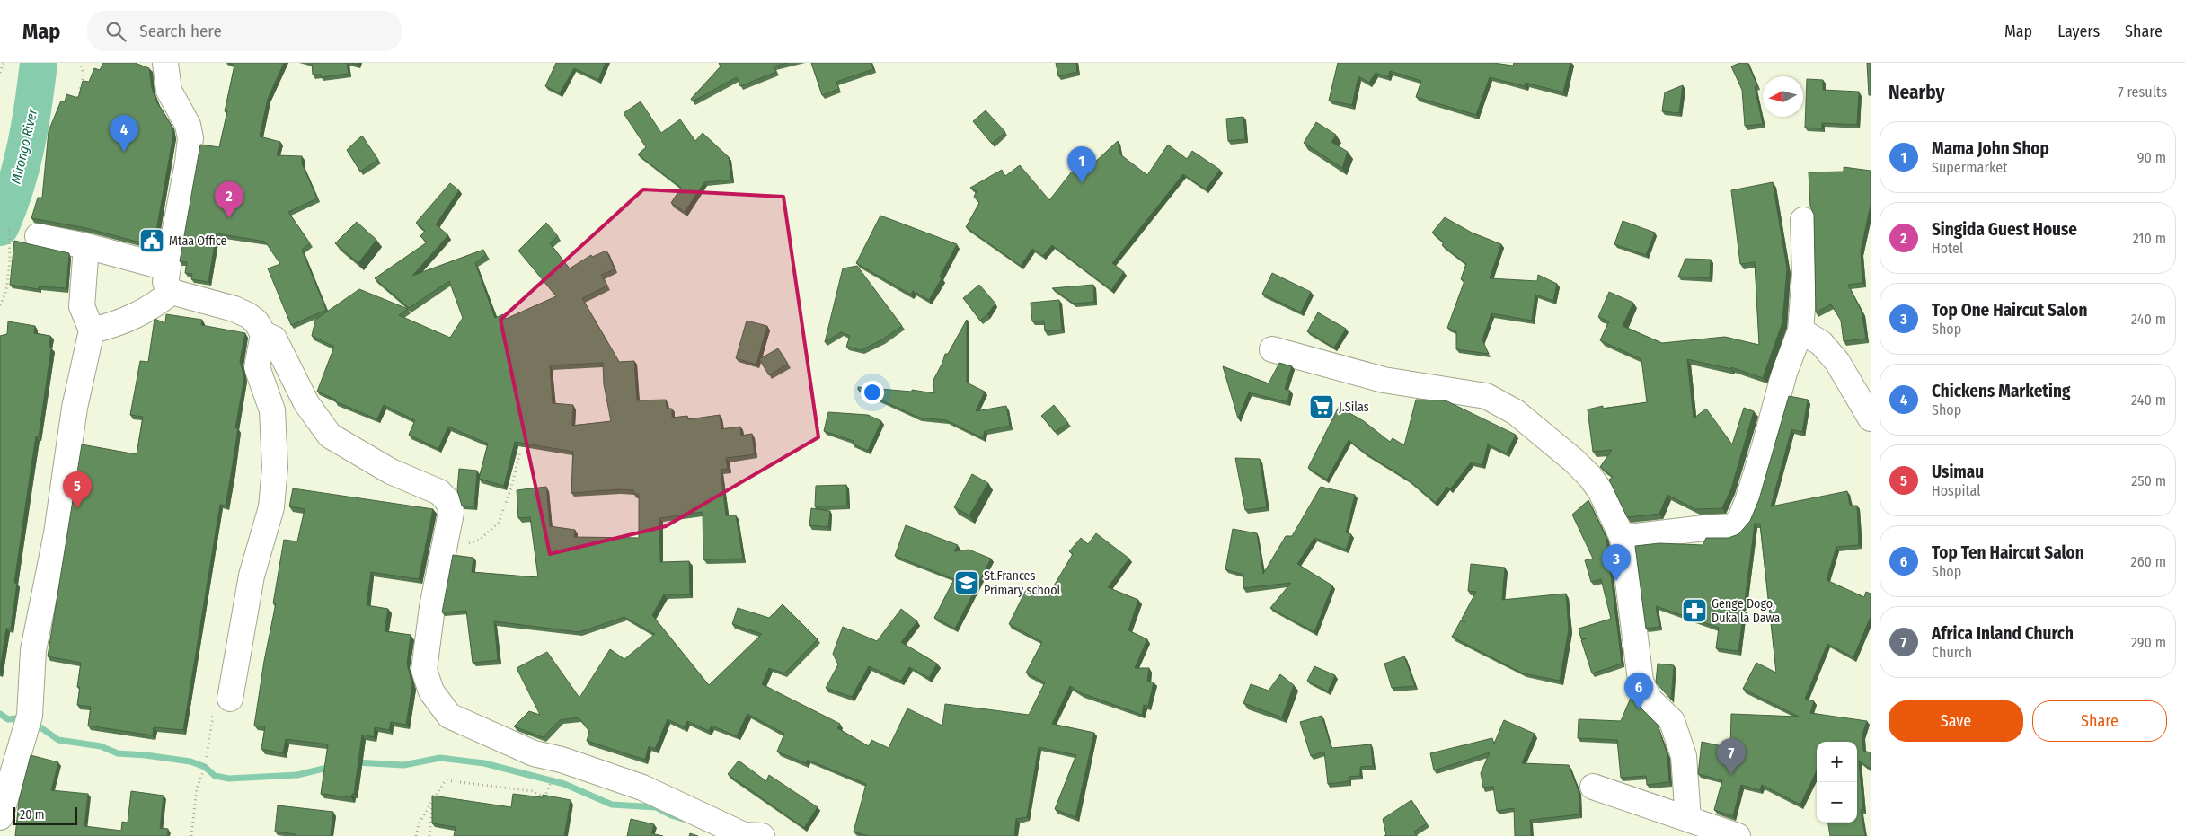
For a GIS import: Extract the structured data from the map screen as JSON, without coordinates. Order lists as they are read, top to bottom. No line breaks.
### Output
{"water":["Mirongo River"],"places":{"public building":["Mtaa Office"],"supermarket":["J.Silas"],"school or university":["St.Frances Primary school"],"pharmacy":["Genge Dogo, Duka lá Dawa"]},"scale_bar":"20 m","north":"left","page":{"header":"Map","search":"Search here","nav":["Map","Layers","Share"],"heading":["Nearby","7 results"],"pins":["4","1","2","5","3","6","7"],"list":[{"mark":"1","name":"Mama John Shop","note":"Supermarket","value":"90 m"},{"mark":"2","name":"Singida Guest House","note":"Hotel","value":"210 m"},{"mark":"3","name":"Top One Haircut Salon","note":"Shop","value":"240 m"},{"mark":"4","name":"Chickens Marketing","note":"Shop","value":"240 m"},{"mark":"5","name":"Usimau","note":"Hospital","value":"250 m"},{"mark":"6","name":"Top Ten Haircut Salon","note":"Shop","value":"260 m"},{"mark":"7","name":"Africa Inland Church","note":"Church","value":"290 m"}],"buttons":["Save","Share"],"map_buttons":["+","−"],"scale":"20 m"}}
